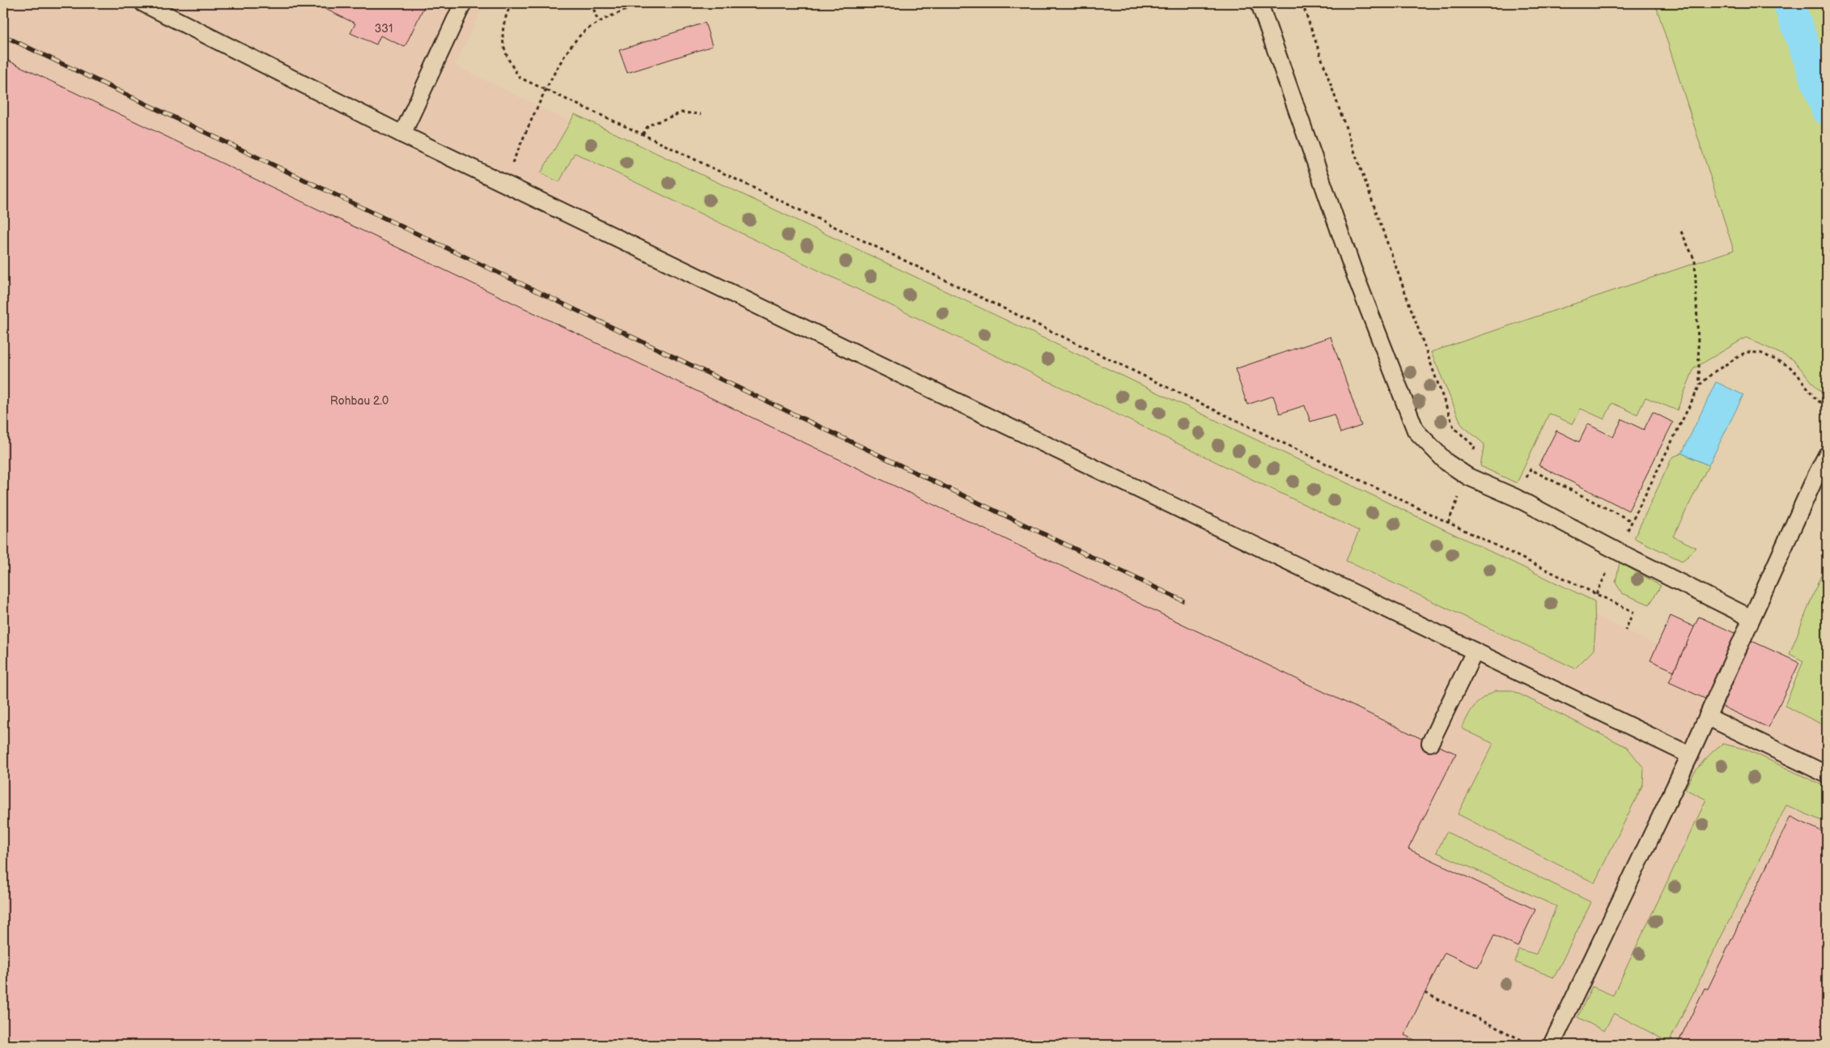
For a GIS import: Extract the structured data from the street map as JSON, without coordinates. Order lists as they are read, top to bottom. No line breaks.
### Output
{"house_numbers":["331","Rohbau 2.0"]}
